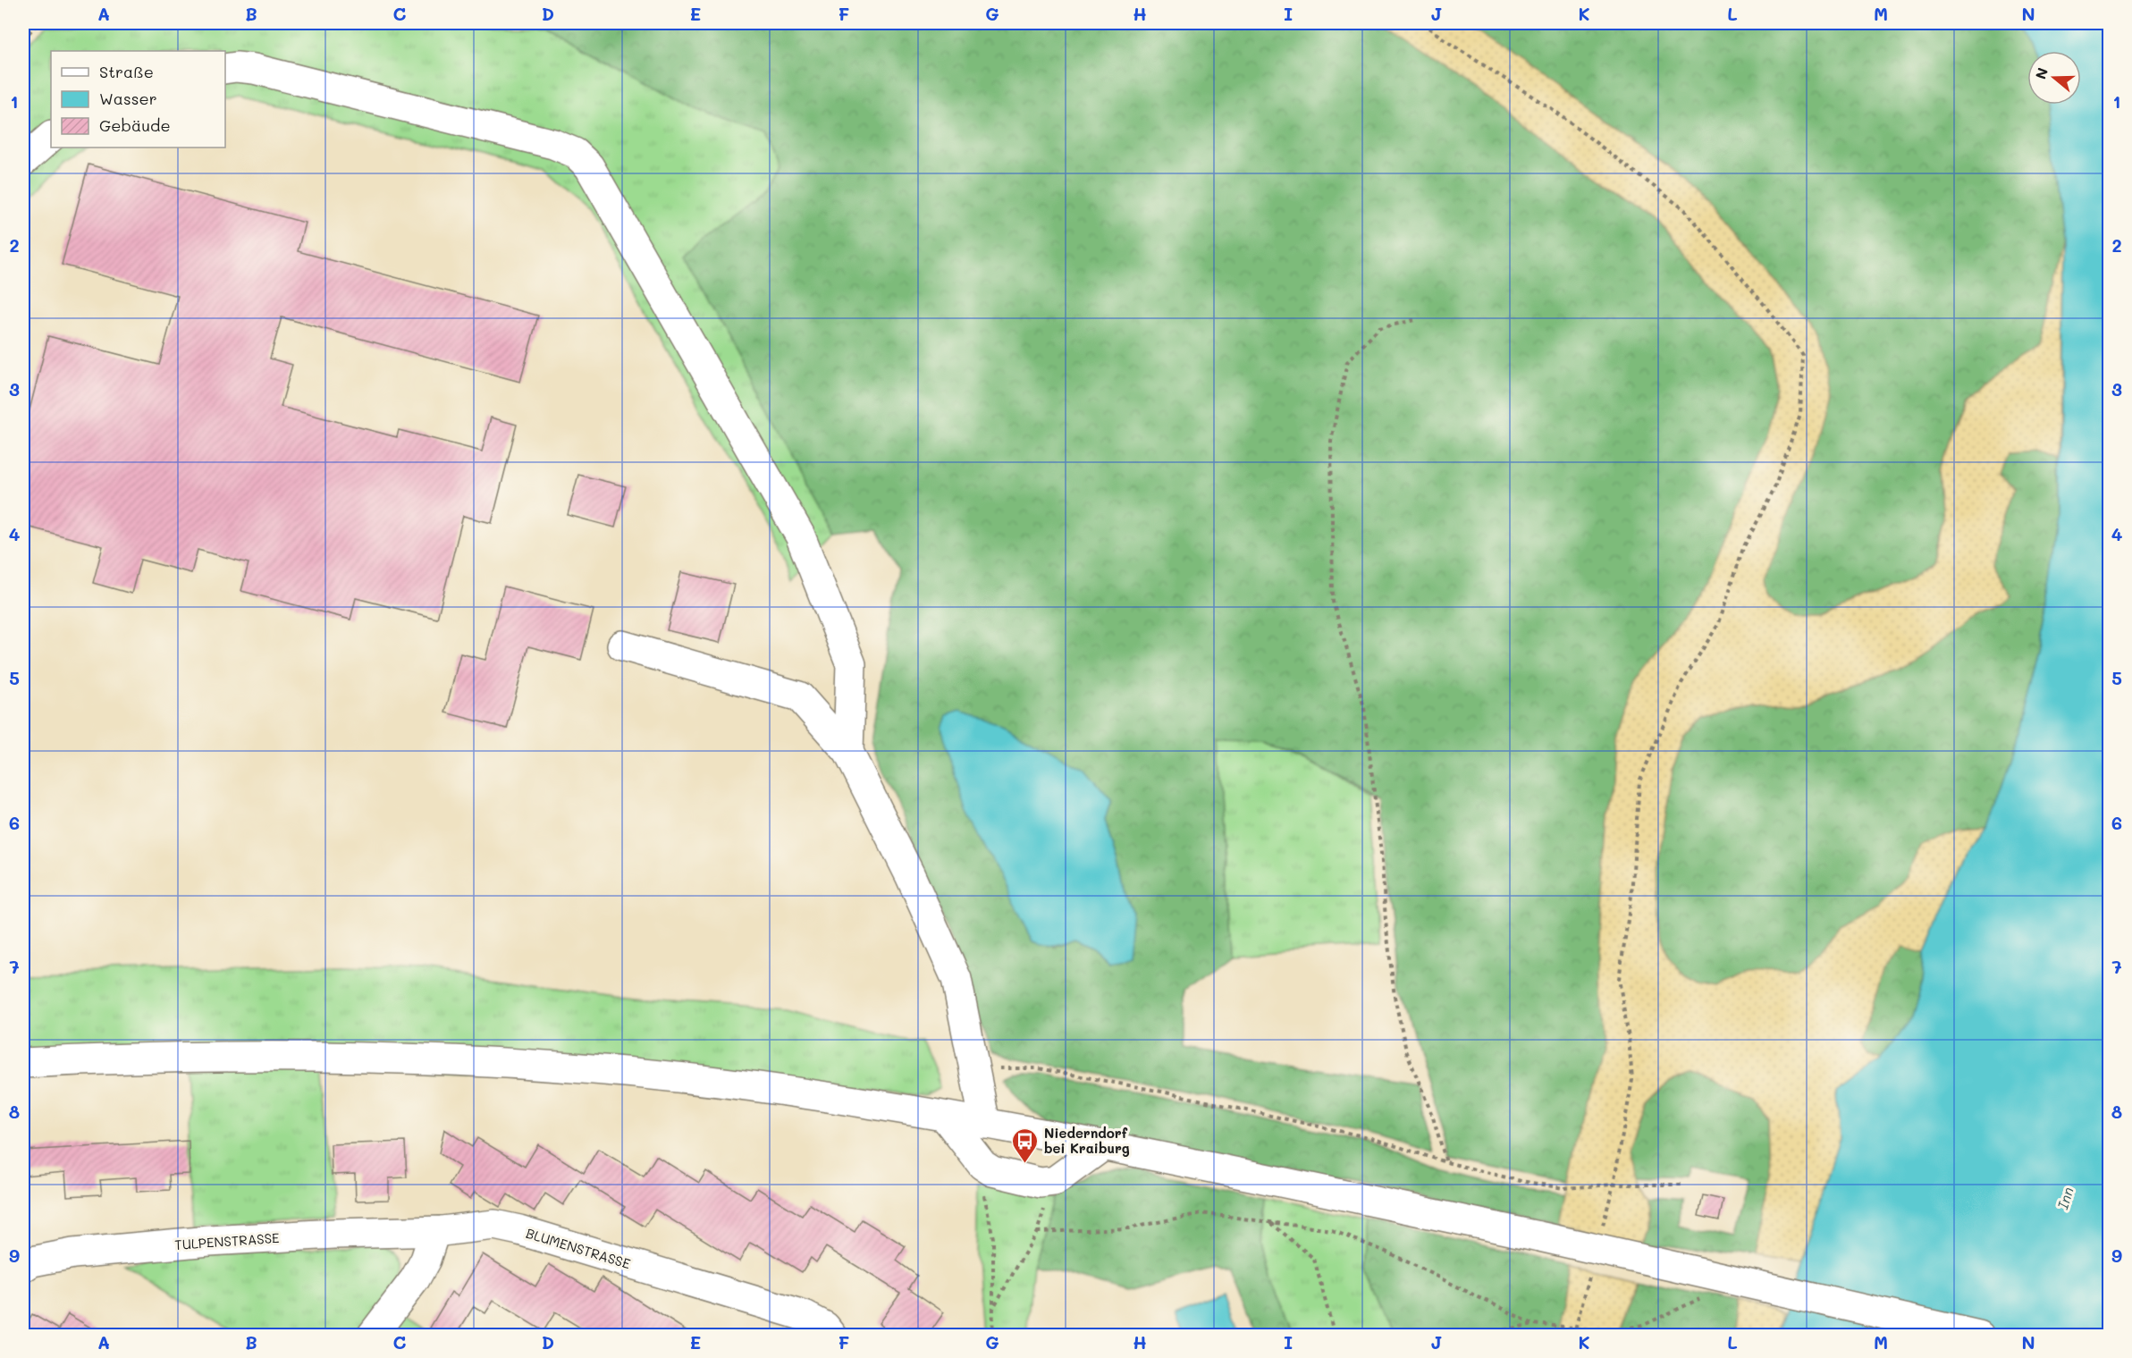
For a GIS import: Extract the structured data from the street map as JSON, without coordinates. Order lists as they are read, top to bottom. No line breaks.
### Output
{"streets":{"main road":["TULPENSTRASSE","BLUMENSTRASSE"]},"crossings":[["TULPENSTRASSE","BLUMENSTRASSE"]],"water":["Inn"],"places":{"bus stop":["Niederndorf bei Kraiburg"]},"legend":["Straße","Wasser","Gebäude"],"north":"left","grid":{"columns":["A","B","C","D","E","F","G","H","I","J","K","L","M","N"],"rows":["1","2","3","4","5","6","7","8","9"]}}
